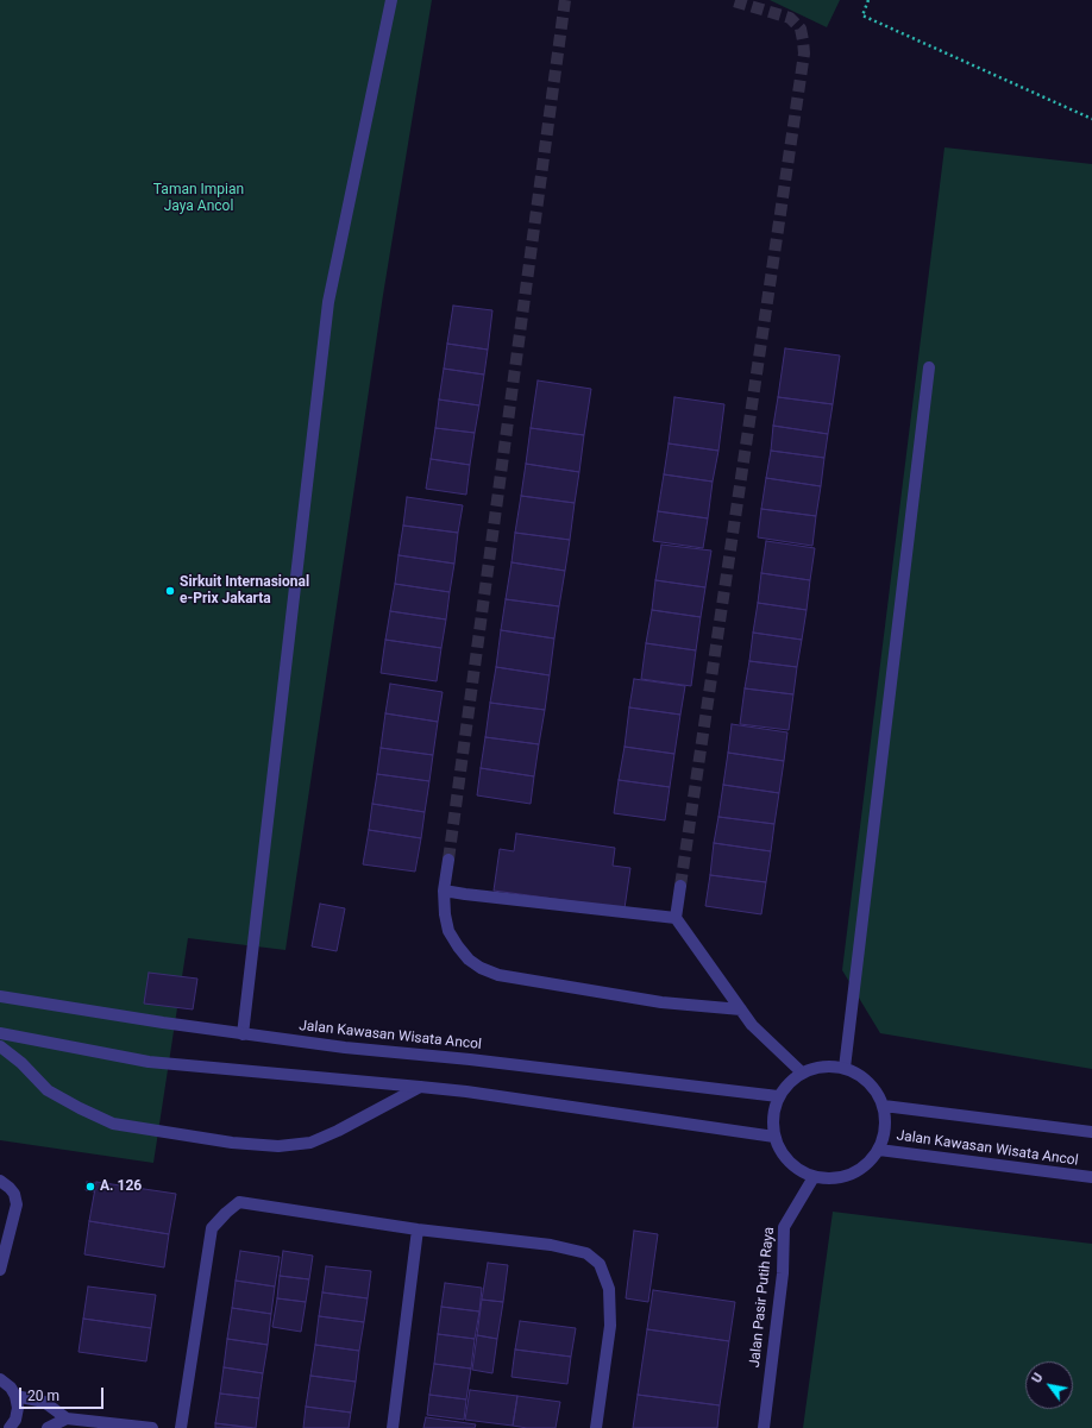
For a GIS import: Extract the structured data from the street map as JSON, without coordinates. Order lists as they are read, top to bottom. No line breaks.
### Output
{"streets":{"street":["Jalan Kawasan Wisata Ancol","Jalan Pasir Putih Raya"]},"crossings":[["Jalan Kawasan Wisata Ancol","Jalan Pasir Putih Raya"]],"parks":["Taman Impian Jaya Ancol"],"places":["Sirkuit Internasional e-Prix Jakarta","A. 126"],"scale_bar":"20 m","north":"top left"}
